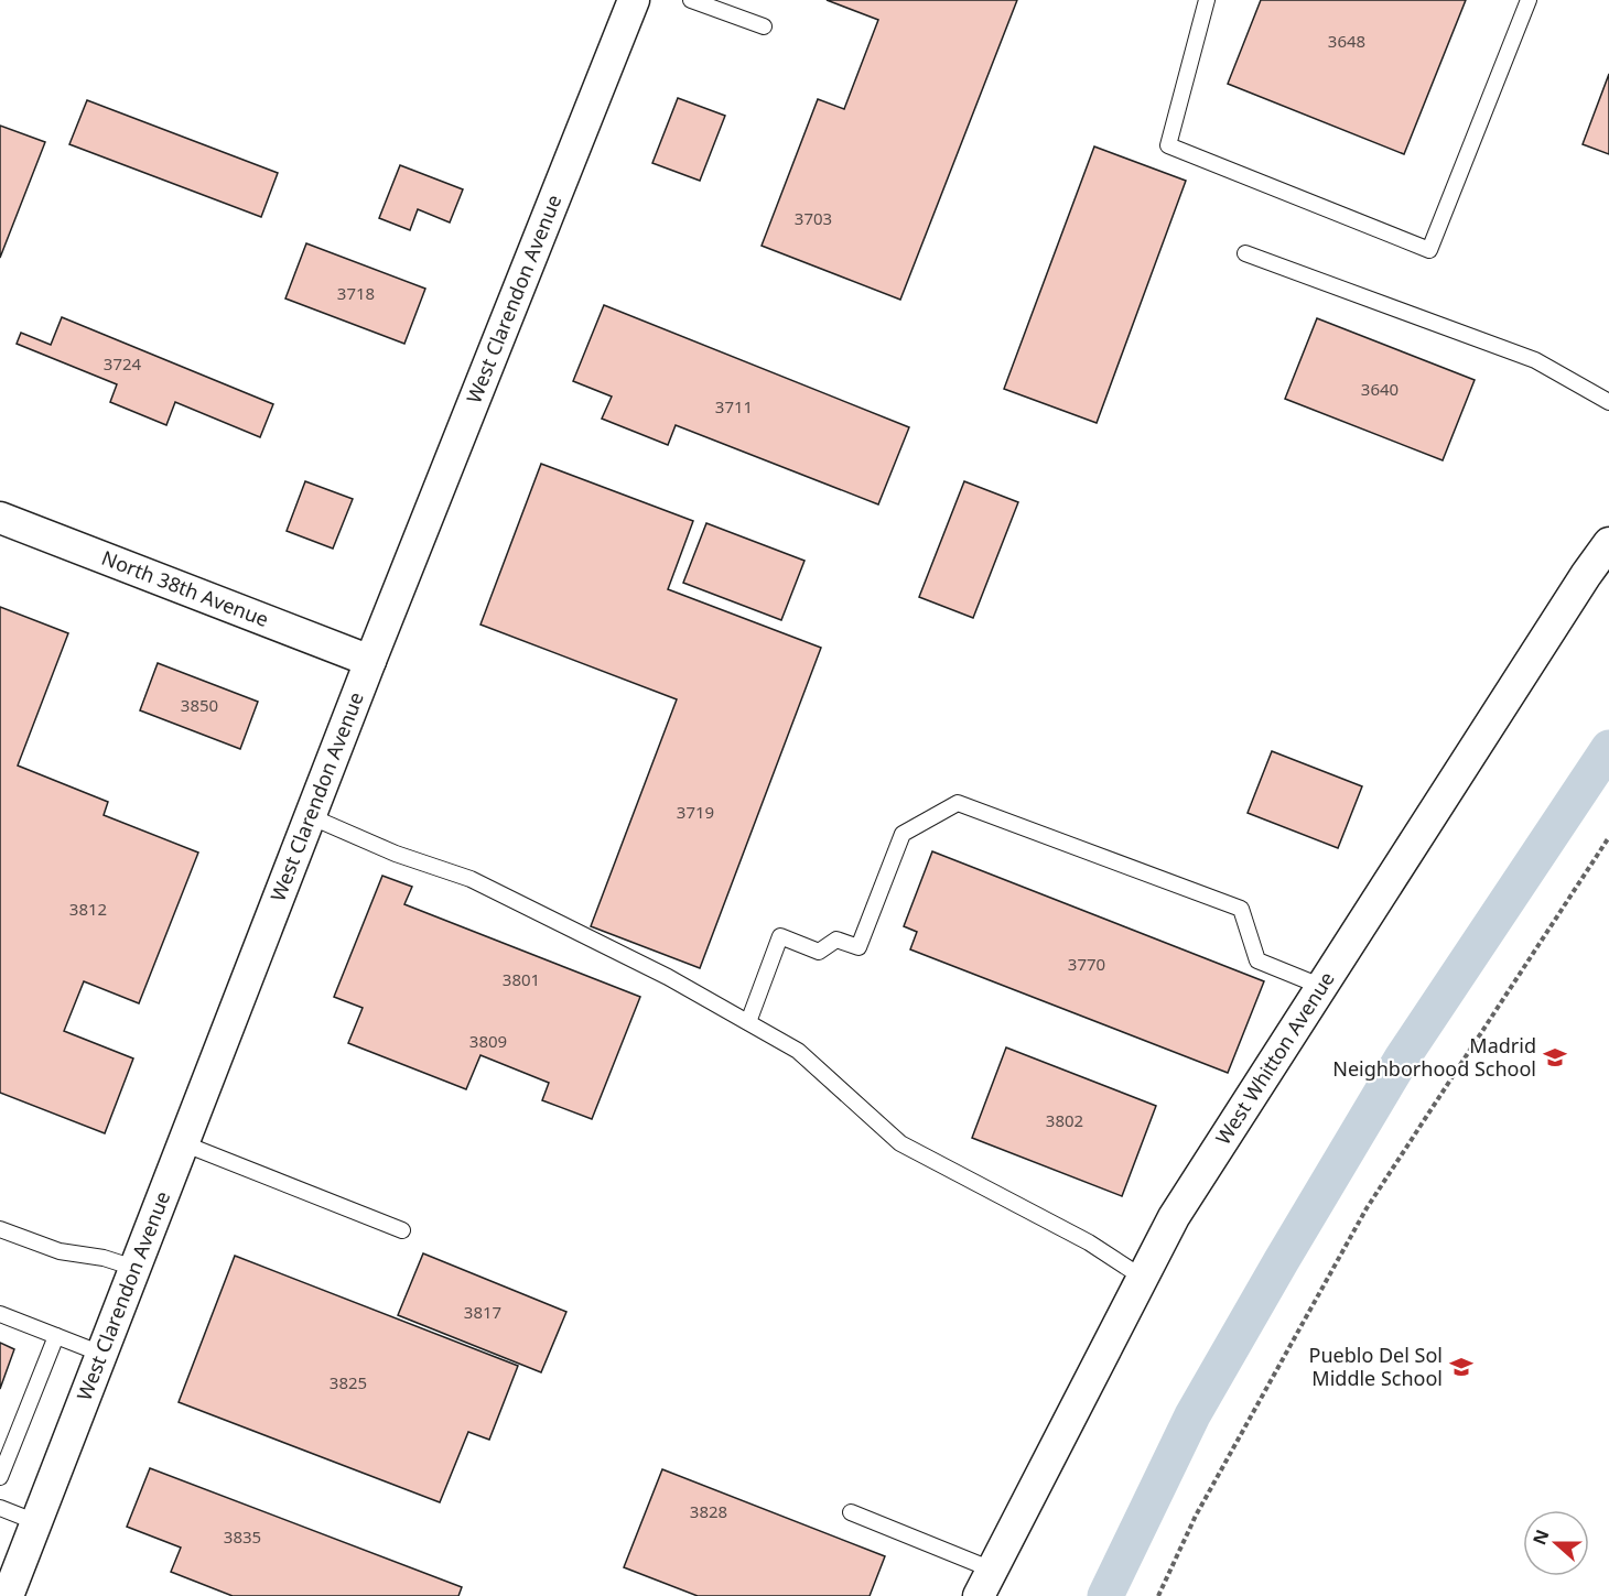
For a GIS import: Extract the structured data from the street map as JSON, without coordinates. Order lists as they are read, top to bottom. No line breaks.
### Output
{"streets":{"street":["West Clarendon Avenue","North 38th Avenue","West Whitton Avenue"]},"crossings":[["West Clarendon Avenue","North 38th Avenue"]],"places":{"school or university":["Madrid Neighborhood School","Pueblo Del Sol Middle School"]},"house_numbers":["3648","3703","3718","3724","3640","3711","3850","3719","3812","3770","3801","3809","3802","3817","3825","3828","3835"],"north":"left"}
